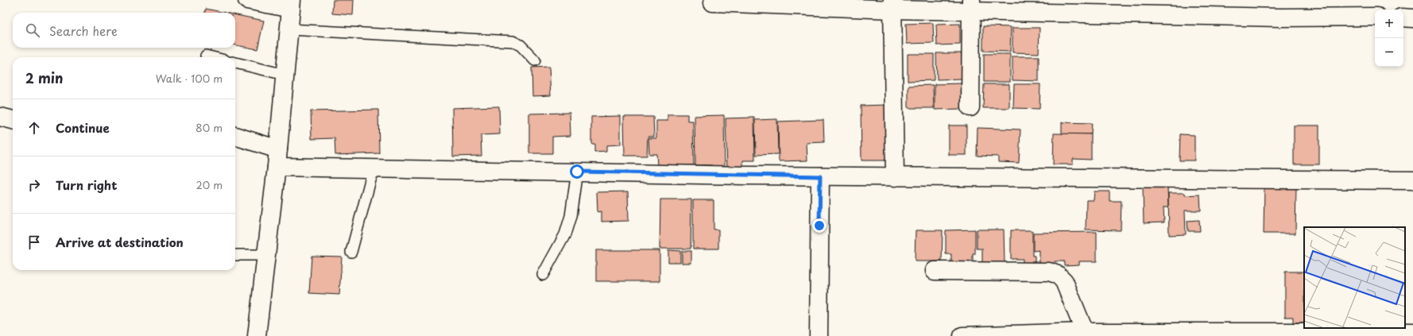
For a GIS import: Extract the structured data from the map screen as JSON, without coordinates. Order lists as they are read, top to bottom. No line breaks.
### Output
{"page":{"map_buttons":["+","−"],"search":"Search here","heading":["2 min","Walk · 100 m"],"list":[["Continue","80 m"],["Turn right","20 m"],"Arrive at destination"]}}
